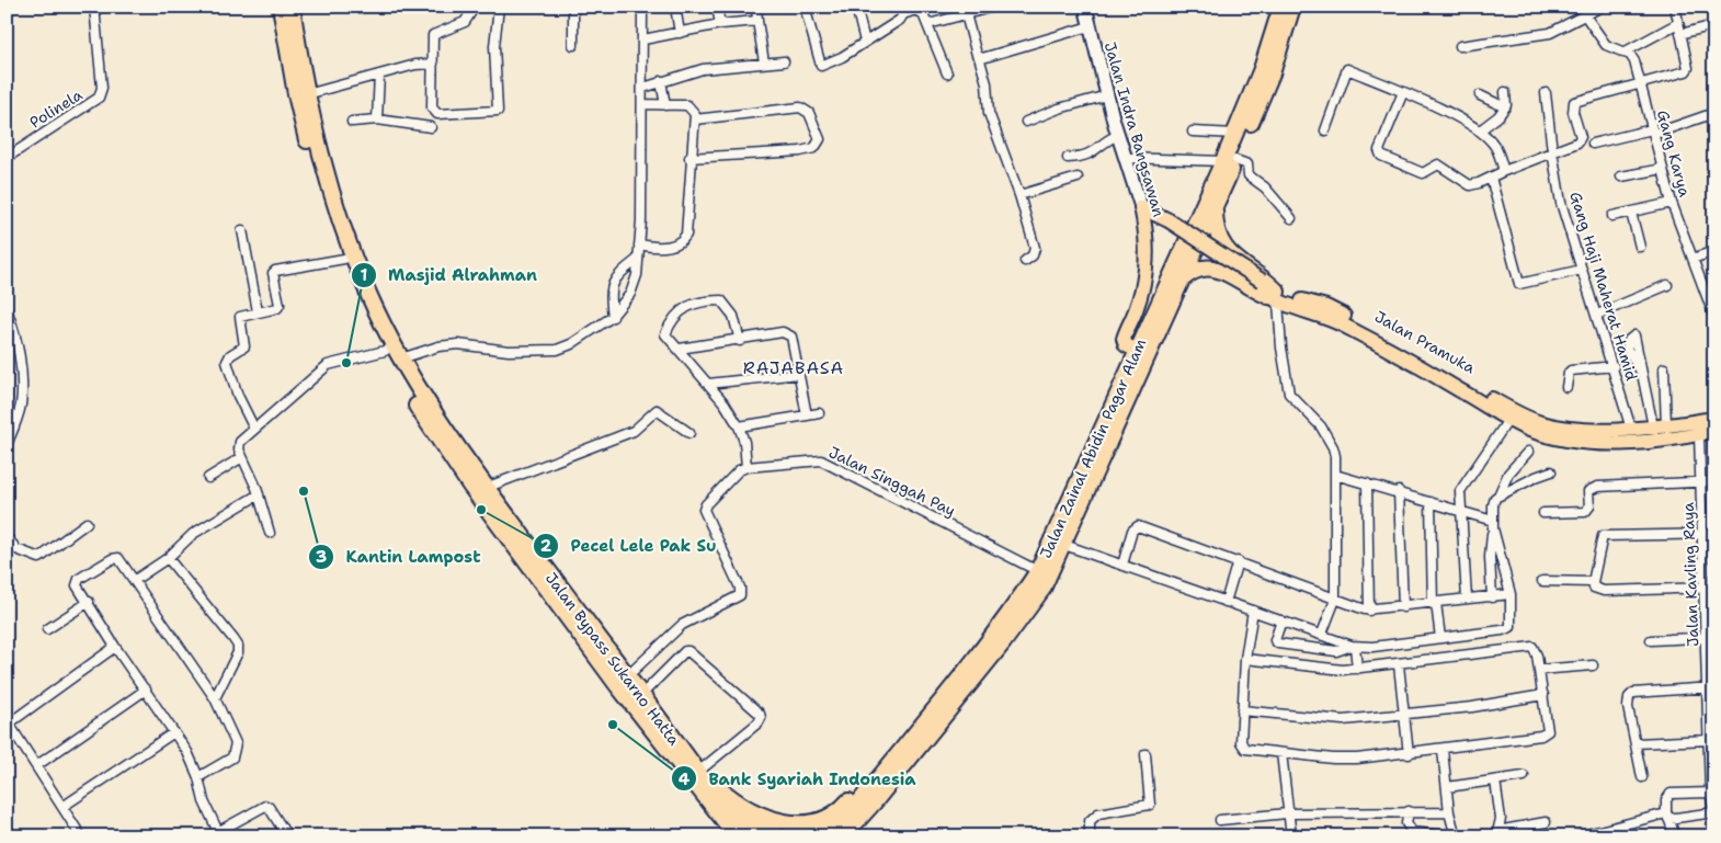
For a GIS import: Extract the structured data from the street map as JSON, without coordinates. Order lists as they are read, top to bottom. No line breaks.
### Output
{"streets":{"highway":["Jalan Zainal Abidin Pagar Alam","Jalan Bypass Sukarno Hatta"],"main road":["Jalan Indra Bangsawan","Jalan Pramuka"],"street":["Polinela","Gang Karya","Gang Haji Maherat Hamid","Jalan Singgah Pay","Jalan Kavling Raya"]},"crossings":[["Jalan Indra Bangsawan","Jalan Pramuka"],["Jalan Indra Bangsawan","Jalan Zainal Abidin Pagar Alam"],["Gang Haji Maherat Hamid","Jalan Pramuka"],["Jalan Pramuka","Jalan Kavling Raya"],["Jalan Zainal Abidin Pagar Alam","Jalan Singgah Pay"]],"districts":["RAJABASA"],"places":["Masjid Alrahman","Kantin Lampost","Pecel Lele Pak Su","Bank Syariah Indonesia"]}
